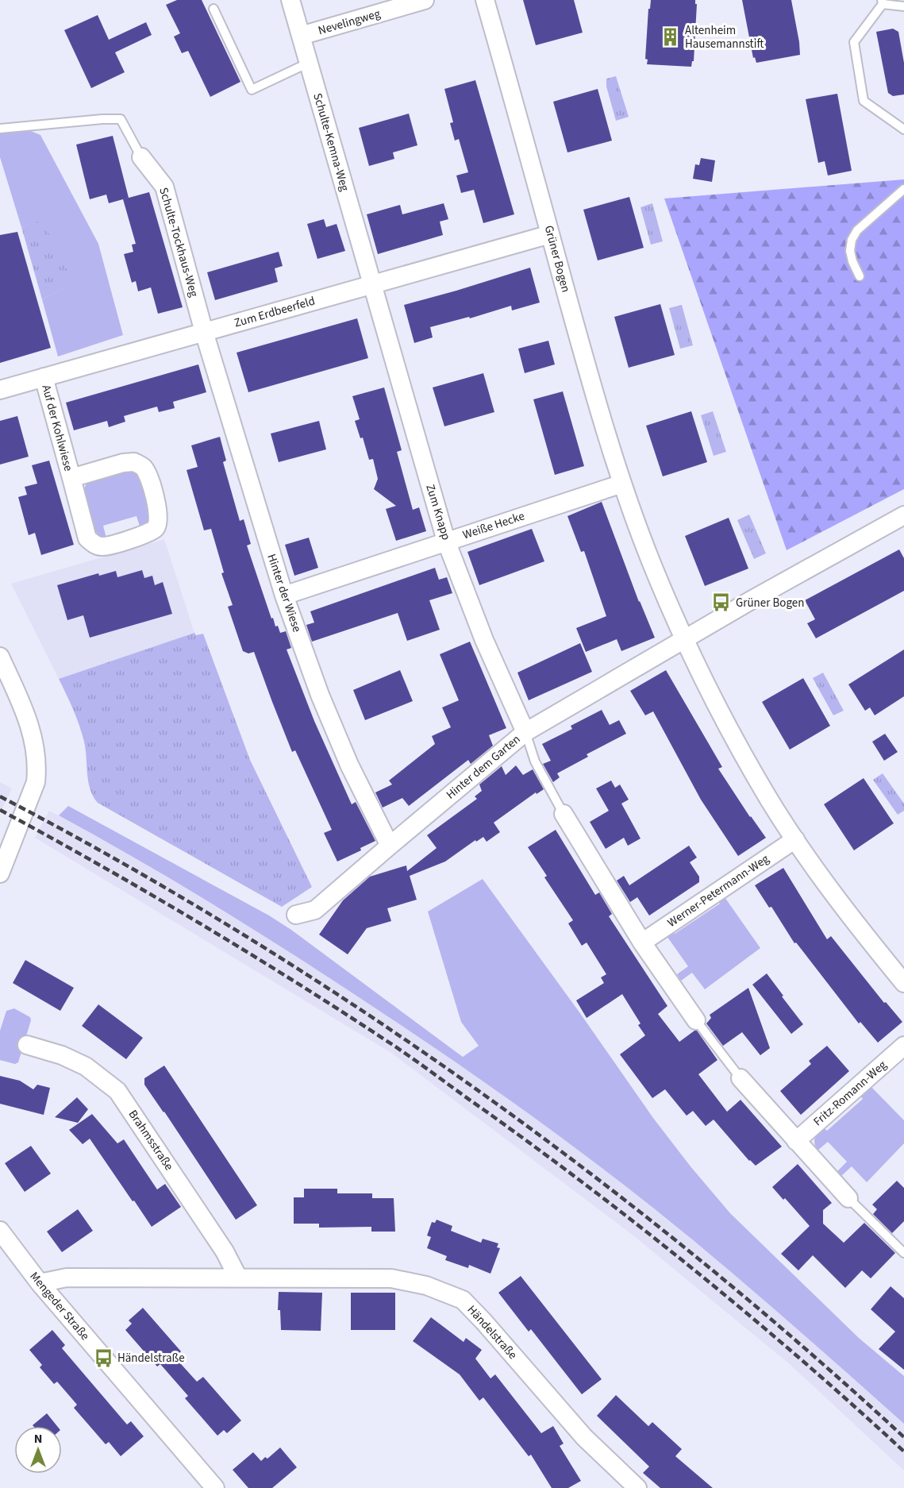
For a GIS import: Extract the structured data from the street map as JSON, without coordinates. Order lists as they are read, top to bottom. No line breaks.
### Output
{"streets":{"street":["Nevelingweg","Schulte-Kemna-Weg","Schulte-Tockhaus-Weg","Grüner Bogen","Zum Erdbeerfeld","Auf der Kohlwiese","Zum Knapp","Weiße Hecke","Hinter der Wiese","Hinter dem Garten","Werner-Petermann-Weg","Fritz-Romann-Weg","Brahmsstraße","Mengeder Straße","Händelstraße"]},"crossings":[["Nevelingweg","Schulte-Kemna-Weg"],["Schulte-Kemna-Weg","Zum Erdbeerfeld"],["Schulte-Kemna-Weg","Zum Knapp"],["Schulte-Tockhaus-Weg","Zum Erdbeerfeld"],["Schulte-Tockhaus-Weg","Hinter der Wiese"],["Grüner Bogen","Zum Erdbeerfeld"],["Grüner Bogen","Weiße Hecke"],["Grüner Bogen","Hinter dem Garten"],["Grüner Bogen","Werner-Petermann-Weg"],["Zum Erdbeerfeld","Auf der Kohlwiese"],["Zum Erdbeerfeld","Zum Knapp"],["Zum Erdbeerfeld","Hinter der Wiese"],["Zum Knapp","Weiße Hecke"],["Zum Knapp","Hinter dem Garten"],["Weiße Hecke","Hinter der Wiese"],["Hinter der Wiese","Hinter dem Garten"],["Brahmsstraße","Händelstraße"],["Mengeder Straße","Händelstraße"]],"places":{"building":["Altenheim Hausemannstift"],"bus stop":["Grüner Bogen","Händelstraße"]},"north":"top"}
